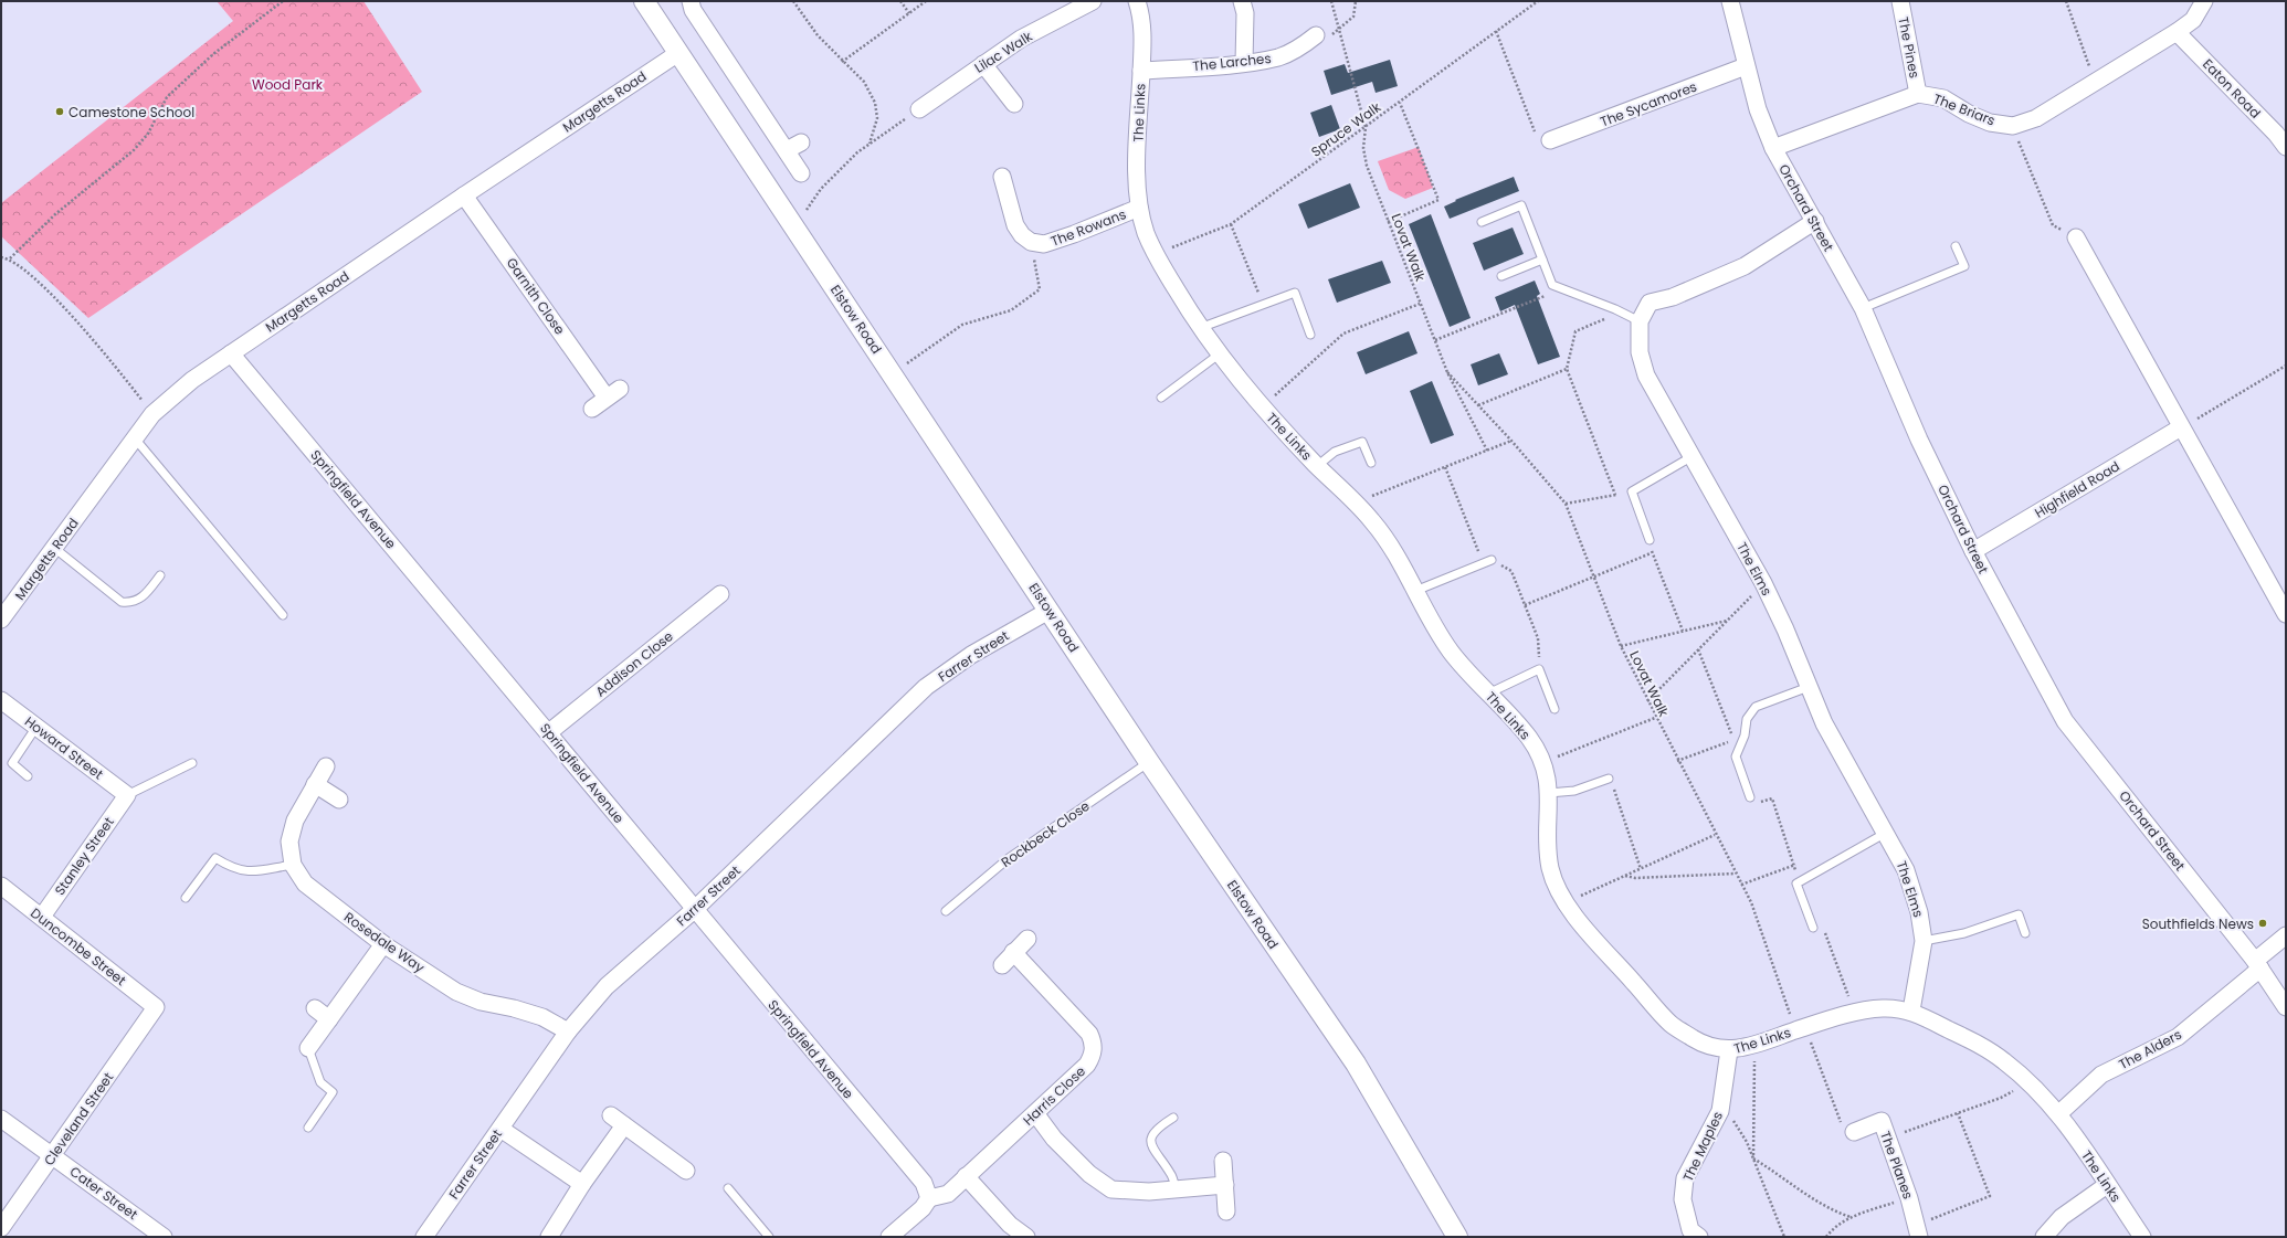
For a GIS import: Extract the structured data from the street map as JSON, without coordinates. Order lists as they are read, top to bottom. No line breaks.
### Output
{"streets":{"street":["The Pines","Lilac Walk","The Larches","Eaton Road","Margetts Road","The Sycamores","The Briars","The Links","Orchard Street","The Rowans","Garnith Close","Elstow Road","Highfield Road","Springfield Avenue","The Elms","Farrer Street","Addison Close","Howard Street","Stanley Street","Rosedale Way","Duncombe Street","The Alders","Harris Close","Cleveland Street","The Maples","The Planes","Cater Street"],"lane":["Rockbeck Close"],"path":["Spruce Walk","Lovat Walk"]},"crossings":[["The Pines","The Briars"],["The Larches","The Links"],["Eaton Road","The Briars"],["Margetts Road","Garnith Close"],["Margetts Road","Elstow Road"],["Margetts Road","Springfield Avenue"],["The Sycamores","Orchard Street"],["The Briars","Orchard Street"],["The Links","Spruce Walk"],["The Links","The Rowans"],["The Links","Lovat Walk"],["The Links","The Elms"],["The Links","The Alders"],["The Links","The Maples"],["Spruce Walk","Lovat Walk"],["Orchard Street","Highfield Road"],["Orchard Street","The Elms"],["Orchard Street","The Alders"],["Lovat Walk","The Planes"],["Elstow Road","Farrer Street"],["Elstow Road","Rockbeck Close"],["Springfield Avenue","Farrer Street"],["Springfield Avenue","Addison Close"],["Springfield Avenue","Harris Close"],["Farrer Street","Rosedale Way"],["Howard Street","Stanley Street"],["Stanley Street","Duncombe Street"],["Duncombe Street","Cleveland Street"],["Cleveland Street","Cater Street"]],"parks":["Wood Park"],"places":["Camestone School","Southfields News"]}
